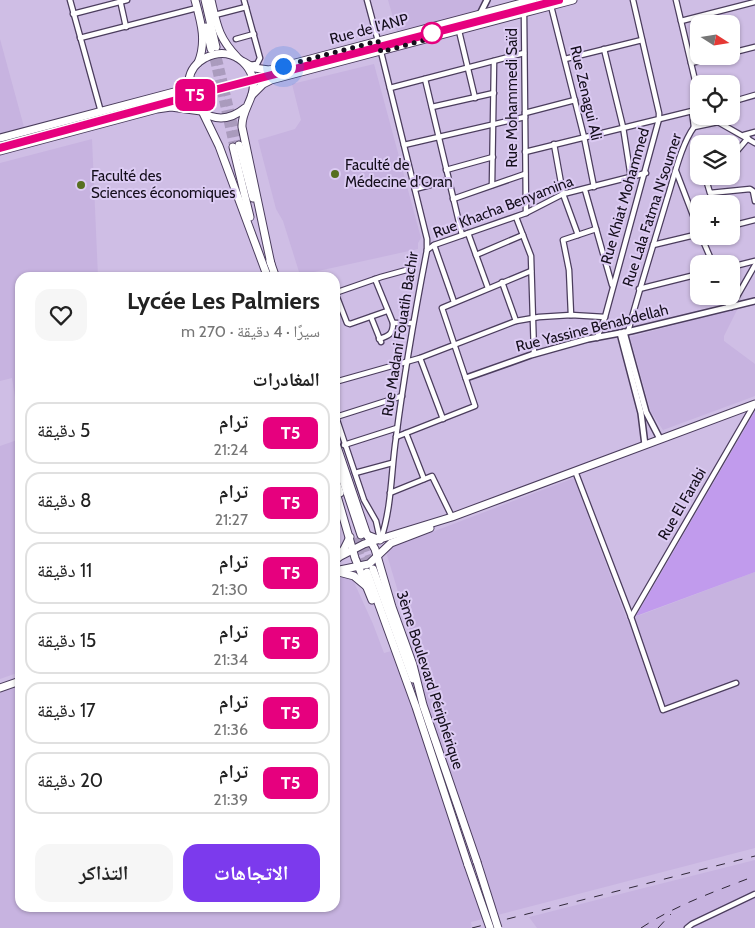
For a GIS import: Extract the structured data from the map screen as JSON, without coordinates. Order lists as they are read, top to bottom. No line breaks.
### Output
{"streets":{"main road":["Rue de l'ANP","3ème Boulevard Périphérique"],"street":["Rue Zenagui Ali","Rue Mohammedi Saïd","Rue Khiat Mohammed","Rue Khacha Benyamina","Rue Lala Fatma N'soumer","Rue Yassine Benabdellah","Rue Madani Fouatih Bachir","Rue El Farabi"]},"crossings":[["Rue de l'ANP","Rue Zenagui Ali"],["Rue de l'ANP","Rue Mohammedi Saïd"],["Rue de l'ANP","Rue Madani Fouatih Bachir"],["Rue Zenagui Ali","Rue Khacha Benyamina"],["Rue Mohammedi Saïd","Rue Khacha Benyamina"],["Rue Khiat Mohammed","Rue Khacha Benyamina"],["Rue Khiat Mohammed","Rue Yassine Benabdellah"],["Rue Khacha Benyamina","Rue Madani Fouatih Bachir"],["Rue Lala Fatma N'soumer","Rue Yassine Benabdellah"]],"places":["Faculté de Médecine d'Oran","Faculté des Sciences économiques"],"lines":["tram line T5"],"north":"right","page":{"on_map":"T5","map_buttons":["+","−"],"heading":[["Lycée Les Palmiers","سيرًا · 4 دقيقة · 270 m"],"المغادرات"],"list":[{"mark":"T5","name":"ترام","note":"21:24","value":"5 دقيقة"},{"mark":"T5","name":"ترام","note":"21:27","value":"8 دقيقة"},{"mark":"T5","name":"ترام","note":"21:30","value":"11 دقيقة"},{"mark":"T5","name":"ترام","note":"21:34","value":"15 دقيقة"},{"mark":"T5","name":"ترام","note":"21:36","value":"17 دقيقة"},{"mark":"T5","name":"ترام","note":"21:39","value":"20 دقيقة"}],"buttons":["الاتجاهات","التذاكر"]}}
